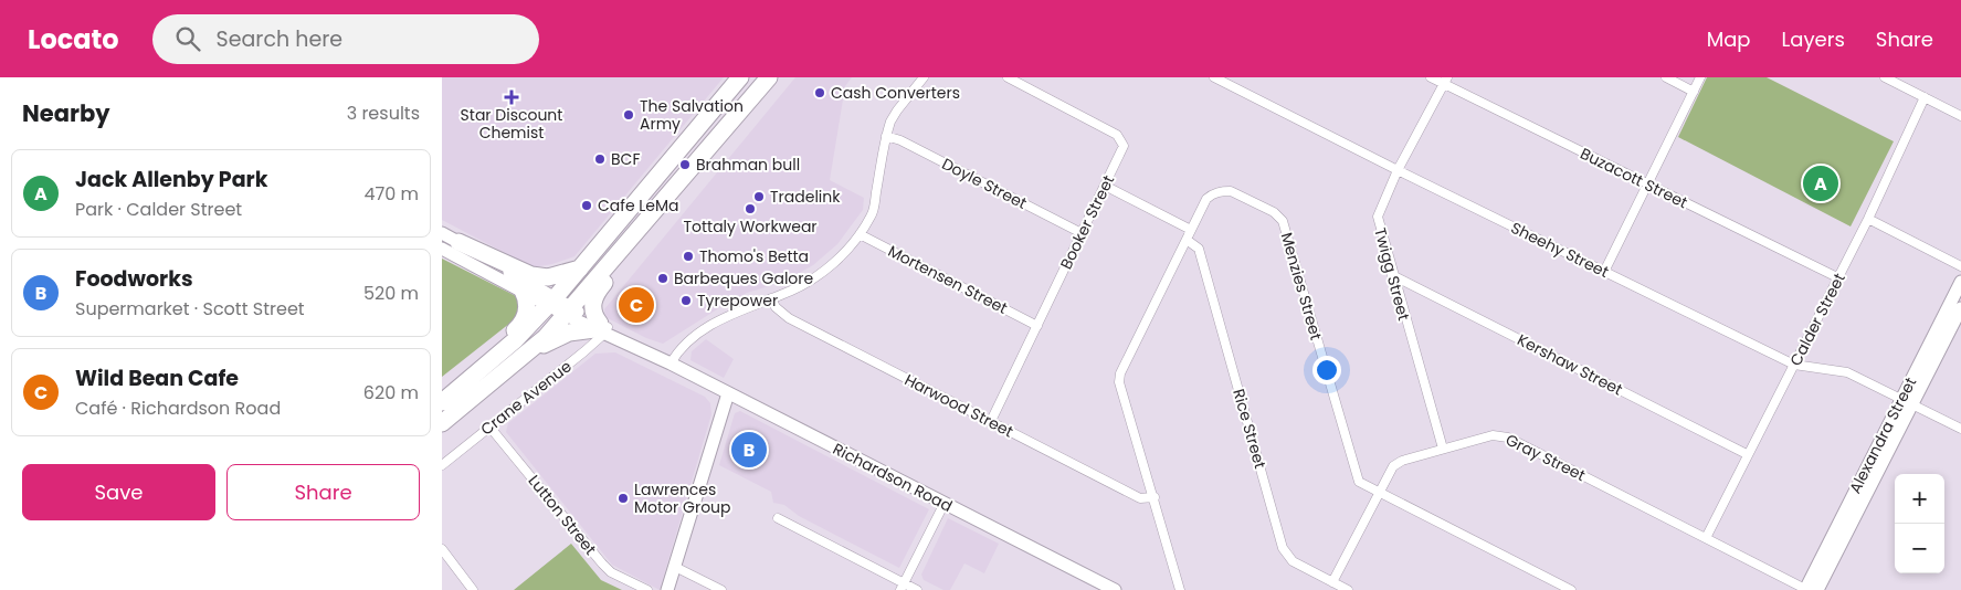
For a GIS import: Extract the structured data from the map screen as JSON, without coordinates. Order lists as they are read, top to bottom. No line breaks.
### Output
{"streets":{"main road":["Alexandra Street","Richardson Road"],"street":["Buzacott Street","Doyle Street","Booker Street","Sheehy Street","Twigg Street","Mortensen Street","Menzies Street","Calder Street","Kershaw Street","Crane Avenue","Harwood Street","Rice Street","Gray Street","Lutton Street"]},"crossings":[["Buzacott Street","Twigg Street"],["Buzacott Street","Calder Street"],["Doyle Street","Booker Street"],["Booker Street","Mortensen Street"],["Booker Street","Harwood Street"],["Sheehy Street","Twigg Street"],["Sheehy Street","Calder Street"],["Sheehy Street","Alexandra Street"],["Twigg Street","Kershaw Street"],["Twigg Street","Gray Street"],["Menzies Street","Harwood Street"],["Menzies Street","Rice Street"],["Menzies Street","Gray Street"],["Calder Street","Kershaw Street"],["Calder Street","Gray Street"],["Crane Avenue","Richardson Road"],["Crane Avenue","Lutton Street"],["Rice Street","Gray Street"],["Alexandra Street","Gray Street"]],"places":{"other":["Cash Converters","The Salvation Army","BCF","Brahman bull","Tradelink","Cafe LeMa","Tottaly Workwear","Thomo's Betta","Barbeques Galore","Tyrepower","Lawrences Motor Group"],"health":["Star Discount Chemist"]},"page":{"header":"Locato","search":"Search here","nav":["Map","Layers","Share"],"heading":["Nearby","3 results"],"list":[{"mark":"A","name":"Jack Allenby Park","note":"Park · Calder Street","value":"470 m"},{"mark":"B","name":"Foodworks","note":"Supermarket · Scott Street","value":"520 m"},{"mark":"C","name":"Wild Bean Cafe","note":"Café · Richardson Road","value":"620 m"}],"pins":["A","C","B"],"buttons":["Save","Share"],"map_buttons":["+","−"]}}
